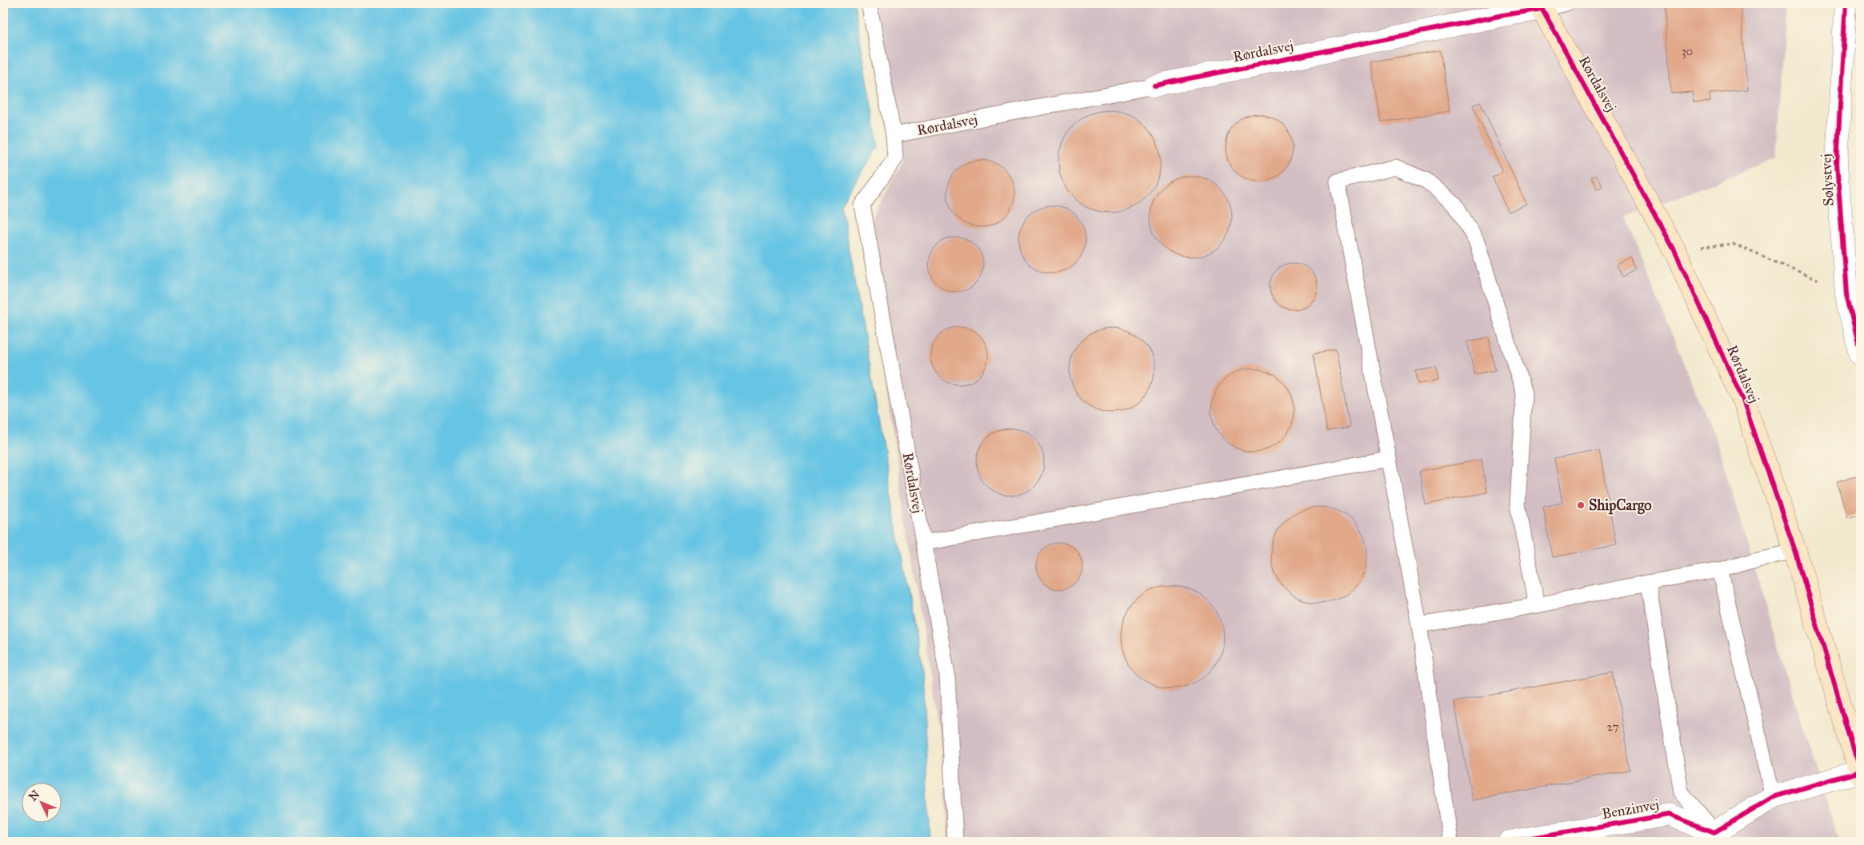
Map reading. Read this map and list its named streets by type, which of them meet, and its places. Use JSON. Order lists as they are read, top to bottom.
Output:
{
  "streets": {
    "street": ["Rørdalsvej", "Sølystvej", "Benzinvej"]
  },
  "places": ["ShipCargo"],
  "house_numbers": ["30", "27"],
  "north": "top left"
}
